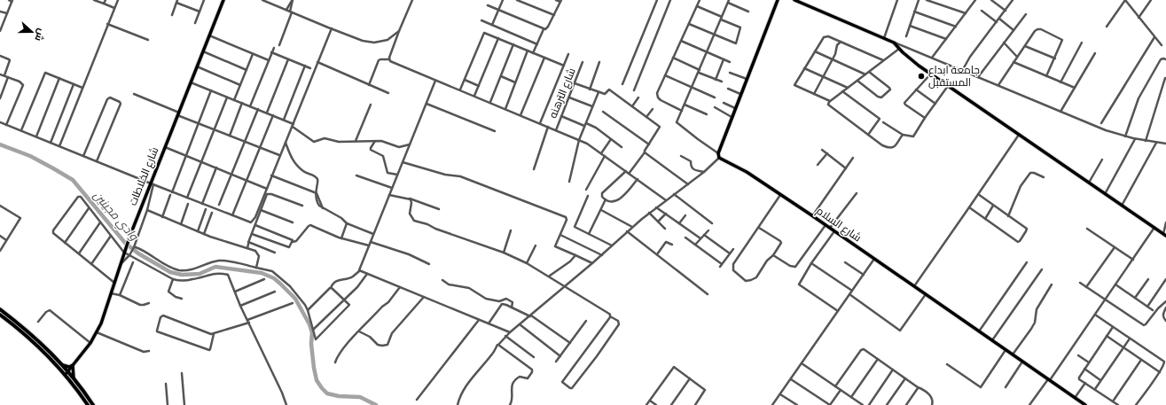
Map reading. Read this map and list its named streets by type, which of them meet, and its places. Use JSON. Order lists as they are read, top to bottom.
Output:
{
  "streets": {
    "main road": ["شارع الخلاطات", "شارع السلام"],
    "street": ["شارع الترهنه"]
  },
  "water": ["وادي مجينين"],
  "places": ["جامعة ابداع المستقبل"],
  "north": "right"
}
